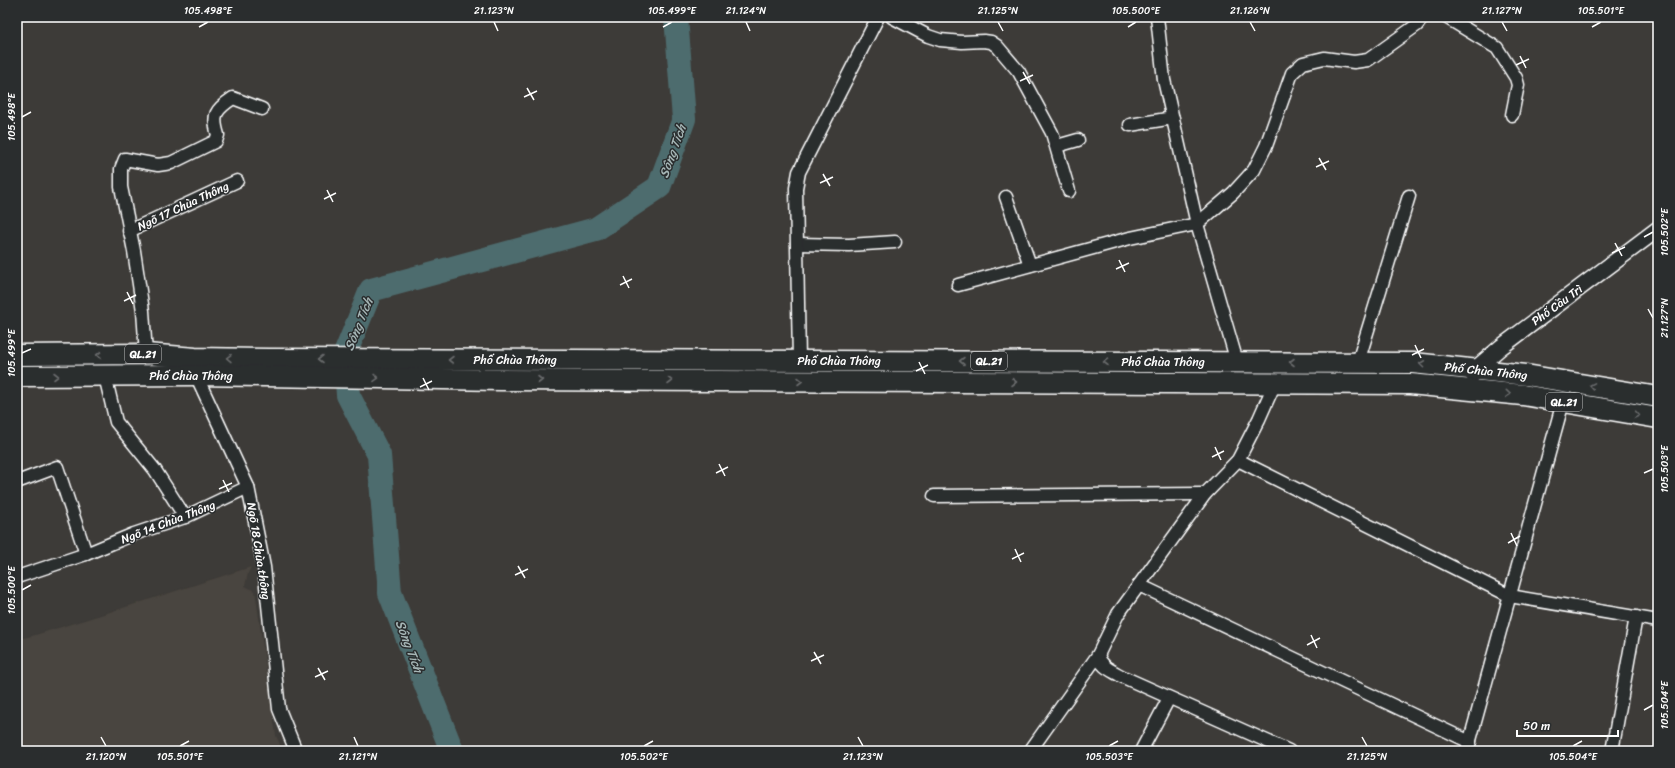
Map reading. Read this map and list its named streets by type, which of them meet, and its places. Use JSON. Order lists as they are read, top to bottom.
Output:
{
  "streets": {
    "highway": ["QL.21", "Phố Chùa Thông"],
    "street": [
      "Ngõ 17 Chùa Thông",
      "Phố Cầu Trì",
      "Ngõ 14 Chùa Thông",
      "Ngõ 18 Chùa thông"
    ]
  },
  "crossings": [
    ["Ngõ 17 Chùa Thông", "Phố Chùa Thông"],
    ["Phố Cầu Trì", "Phố Chùa Thông"],
    ["Phố Chùa Thông", "Ngõ 18 Chùa thông"],
    ["Ngõ 14 Chùa Thông", "Ngõ 18 Chùa thông"]
  ],
  "water": ["Sông Tích"],
  "scale_bar": "50 m",
  "coordinates": [
    "105.498°E",
    "21.123°N",
    "105.499°E",
    "21.124°N",
    "21.125°N",
    "105.500°E",
    "21.126°N",
    "21.127°N",
    "105.501°E",
    "105.502°E",
    "105.503°E",
    "105.504°E",
    "21.120°N",
    "21.121°N"
  ]
}
